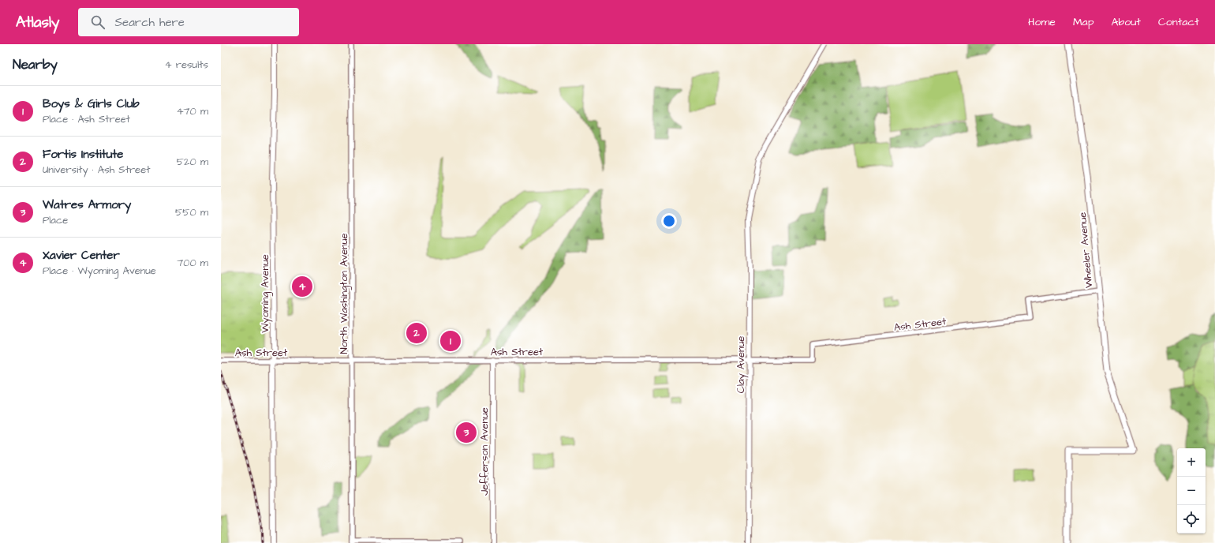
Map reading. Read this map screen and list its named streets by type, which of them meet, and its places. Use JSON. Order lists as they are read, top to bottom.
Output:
{
  "streets": {
    "main road": [
      "Wheeler Avenue",
      "Wyoming Avenue",
      "Clay Avenue",
      "Jefferson Avenue"
    ],
    "street": ["North Washington Avenue", "Ash Street"]
  },
  "crossings": [
    ["Wheeler Avenue", "Ash Street"],
    ["Wyoming Avenue", "Ash Street"],
    ["North Washington Avenue", "Ash Street"],
    ["Ash Street", "Clay Avenue"],
    ["Ash Street", "Jefferson Avenue"]
  ],
  "page": {
    "header": "Atlasly",
    "search": "Search here",
    "nav": [
      "Home",
      "Map",
      "About",
      "Contact"
    ],
    "heading": ["Nearby", "4 results"],
    "list": [
      {
        "mark": "1",
        "name": "Boys & Girls Club",
        "note": "Place · Ash Street",
        "value": "470 m"
      },
      {
        "mark": "2",
        "name": "Fortis Institute",
        "note": "University · Ash Street",
        "value": "520 m"
      },
      {
        "mark": "3",
        "name": "Watres Armory",
        "note": "Place",
        "value": "550 m"
      },
      {
        "mark": "4",
        "name": "Xavier Center",
        "note": "Place · Wyoming Avenue",
        "value": "700 m"
      }
    ],
    "pins": [
      "4",
      "2",
      "1",
      "3"
    ],
    "map_buttons": ["+", "−"]
  }
}
